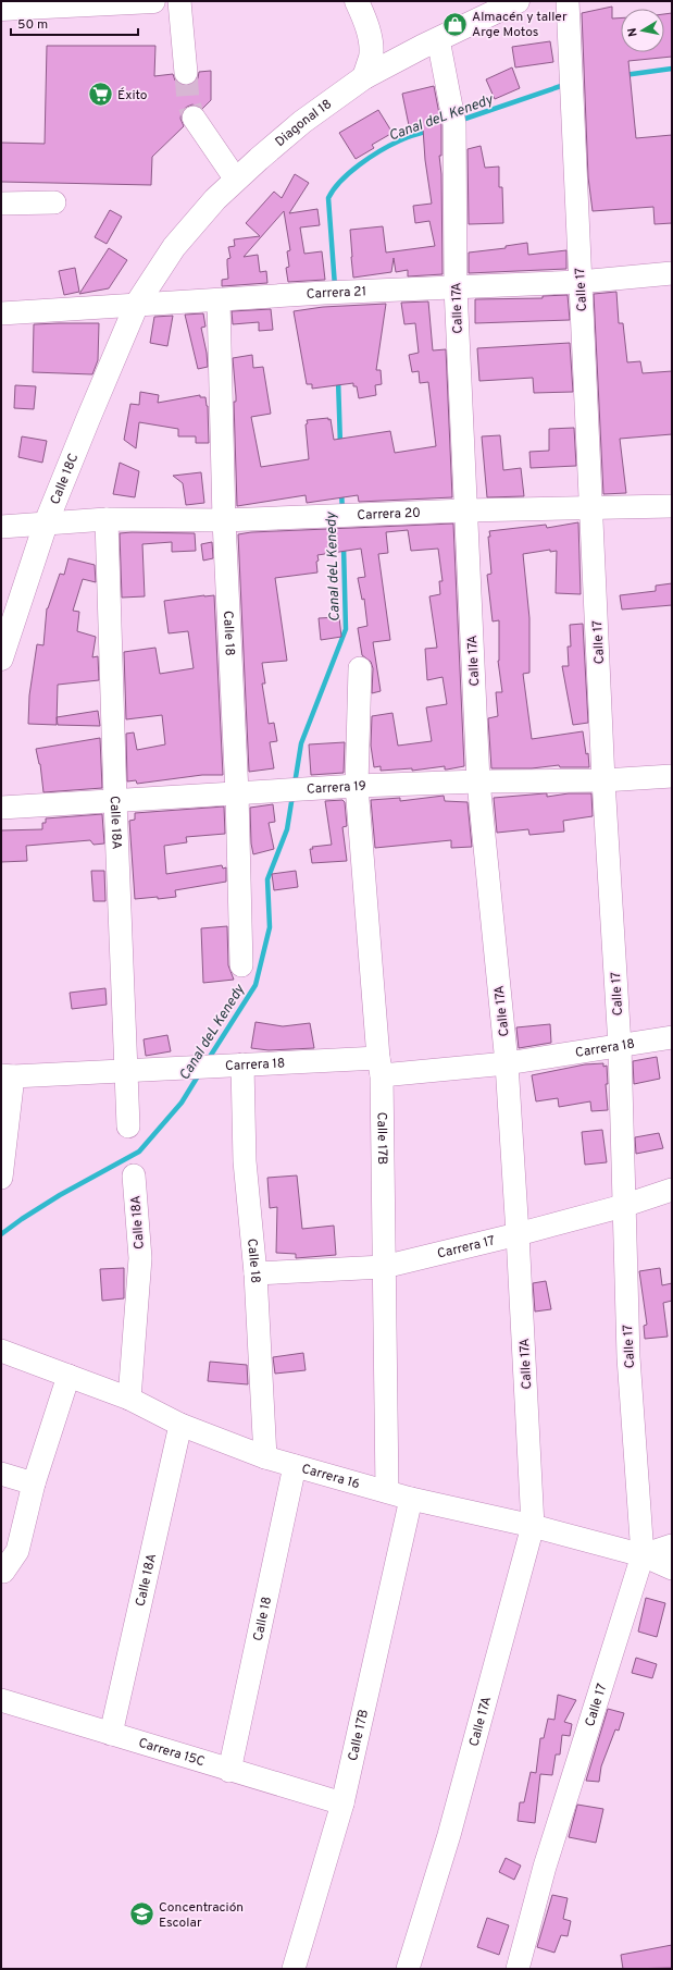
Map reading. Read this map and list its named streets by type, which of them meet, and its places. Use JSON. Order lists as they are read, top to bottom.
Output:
{
  "streets": {
    "main road": ["Diagonal 18", "Calle 18C"],
    "street": [
      "Calle 17",
      "Carrera 21",
      "Calle 17A",
      "Carrera 20",
      "Calle 18",
      "Carrera 19",
      "Calle 18A",
      "Carrera 18",
      "Calle 17B",
      "Carrera 17",
      "Carrera 16",
      "Carrera 15C"
    ]
  },
  "crossings": [
    ["Diagonal 18", "Carrera 21"],
    ["Diagonal 18", "Calle 17A"],
    ["Diagonal 18", "Calle 18C"],
    ["Calle 17", "Carrera 21"],
    ["Calle 17", "Carrera 20"],
    ["Calle 17", "Carrera 19"],
    ["Calle 17", "Carrera 18"],
    ["Calle 17", "Carrera 17"],
    ["Calle 17", "Carrera 16"],
    ["Carrera 21", "Calle 17A"],
    ["Carrera 21", "Calle 18C"],
    ["Carrera 21", "Calle 18"],
    ["Calle 17A", "Carrera 20"],
    ["Calle 17A", "Carrera 19"],
    ["Calle 17A", "Carrera 18"],
    ["Calle 17A", "Carrera 17"],
    ["Calle 17A", "Carrera 16"],
    ["Calle 18C", "Carrera 20"],
    ["Carrera 20", "Calle 18"],
    ["Carrera 20", "Calle 18A"],
    ["Calle 18", "Carrera 19"],
    ["Calle 18", "Carrera 18"],
    ["Calle 18", "Carrera 17"],
    ["Calle 18", "Carrera 16"],
    ["Calle 18", "Carrera 15C"],
    ["Carrera 19", "Calle 18A"],
    ["Carrera 19", "Calle 17B"],
    ["Calle 18A", "Carrera 18"],
    ["Calle 18A", "Carrera 16"],
    ["Calle 18A", "Carrera 15C"],
    ["Carrera 18", "Calle 17B"],
    ["Calle 17B", "Carrera 17"],
    ["Calle 17B", "Carrera 16"],
    ["Calle 17B", "Carrera 15C"]
  ],
  "water": ["Canal deL Kenedy"],
  "places": {
    "shop": ["Almacén y taller Arge Motos"],
    "supermarket": ["Éxito"],
    "school or university": ["Concentración Escolar"]
  },
  "scale_bar": "50 m",
  "north": "left"
}
